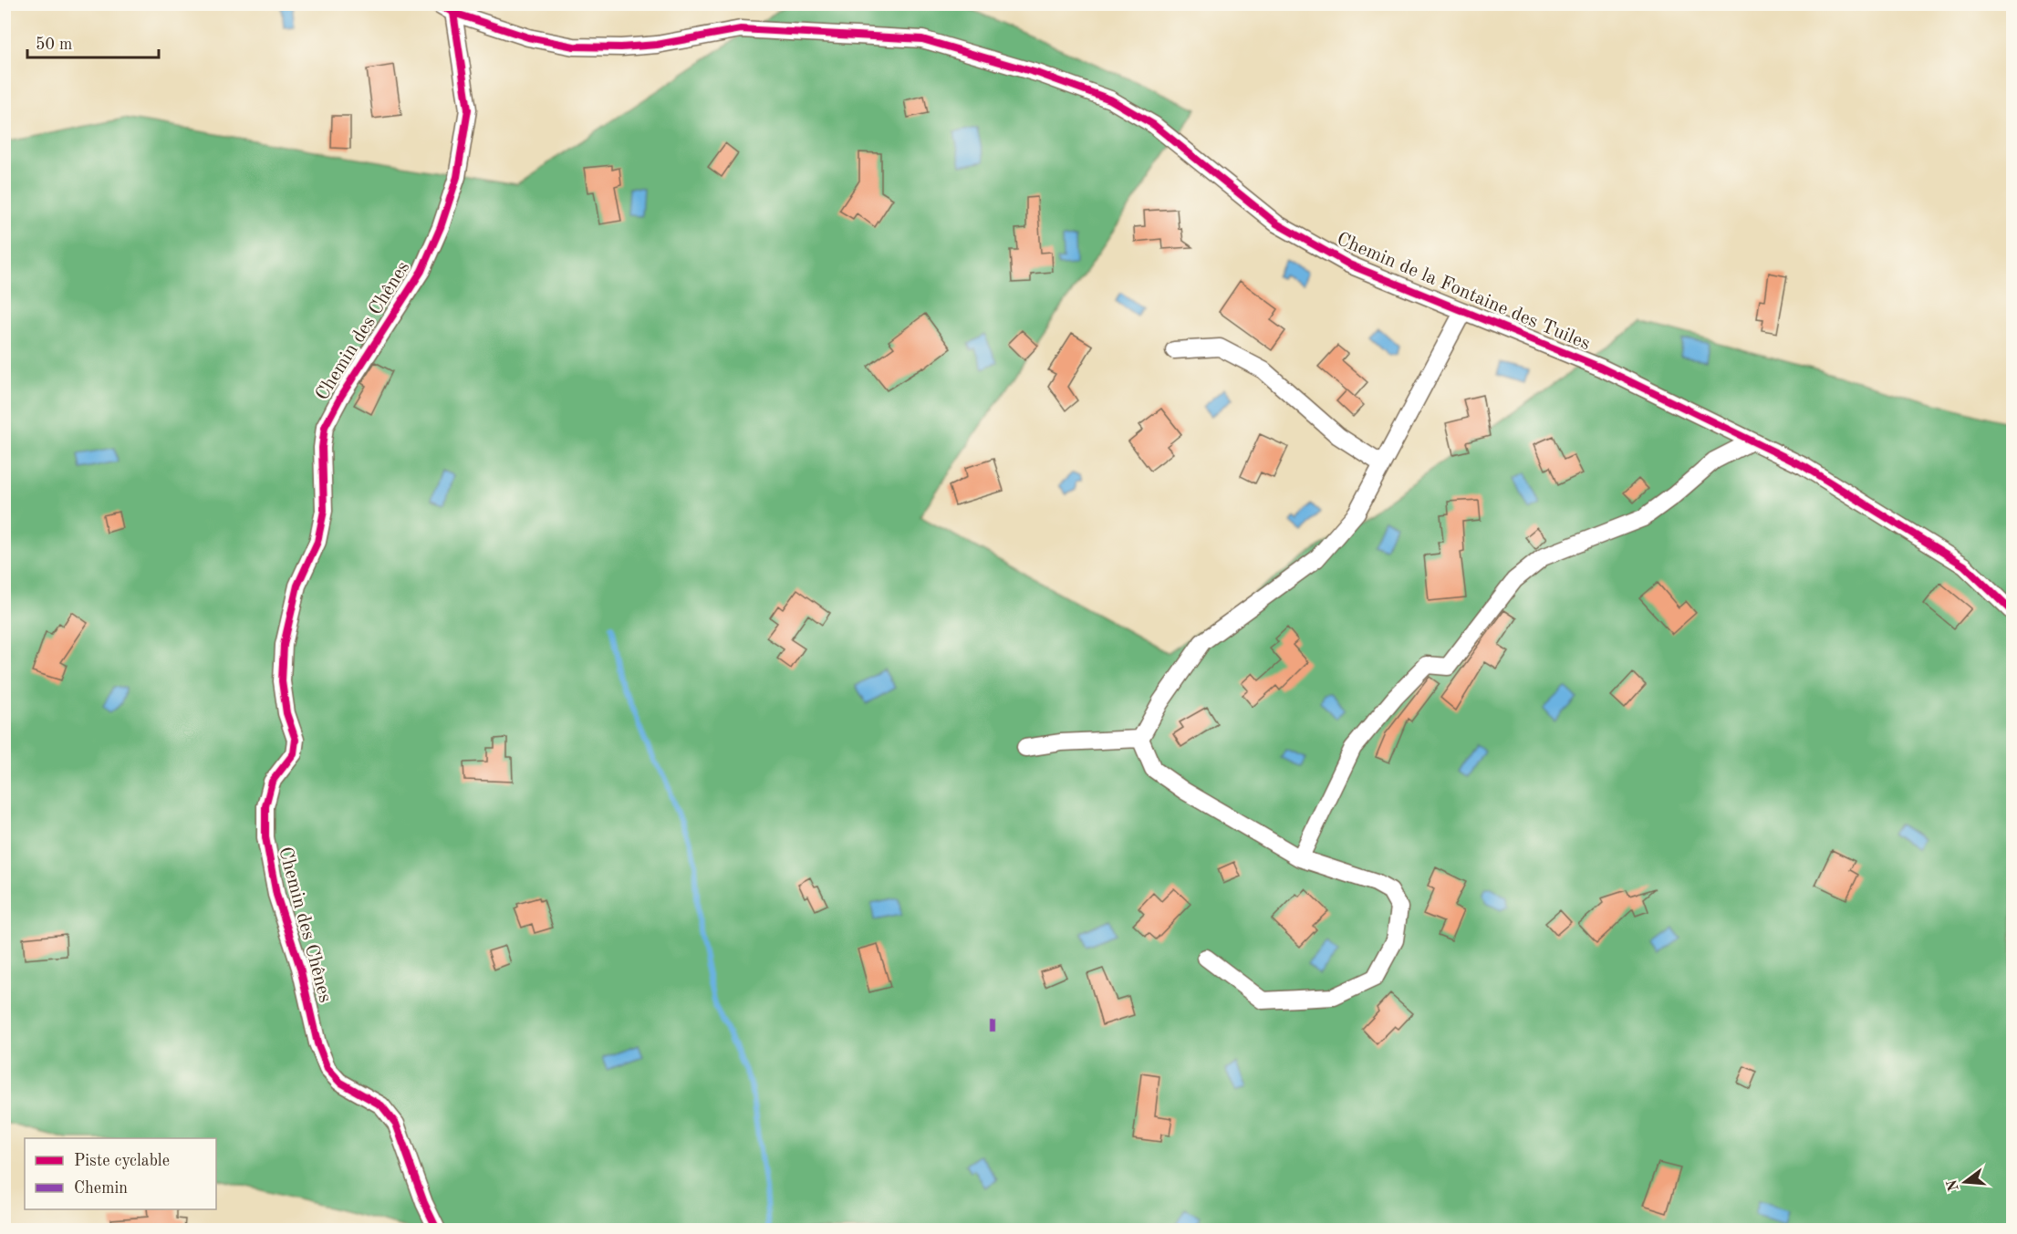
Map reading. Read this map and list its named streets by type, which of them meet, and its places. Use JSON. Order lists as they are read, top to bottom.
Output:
{
  "streets": {
    "street": ["Chemin de la Fontaine des Tuiles", "Chemin des Chênes"]
  },
  "crossings": [
    ["Chemin de la Fontaine des Tuiles", "Chemin des Chênes"]
  ],
  "legend": ["Piste cyclable", "Chemin"],
  "scale_bar": "50 m",
  "north": "left"
}
